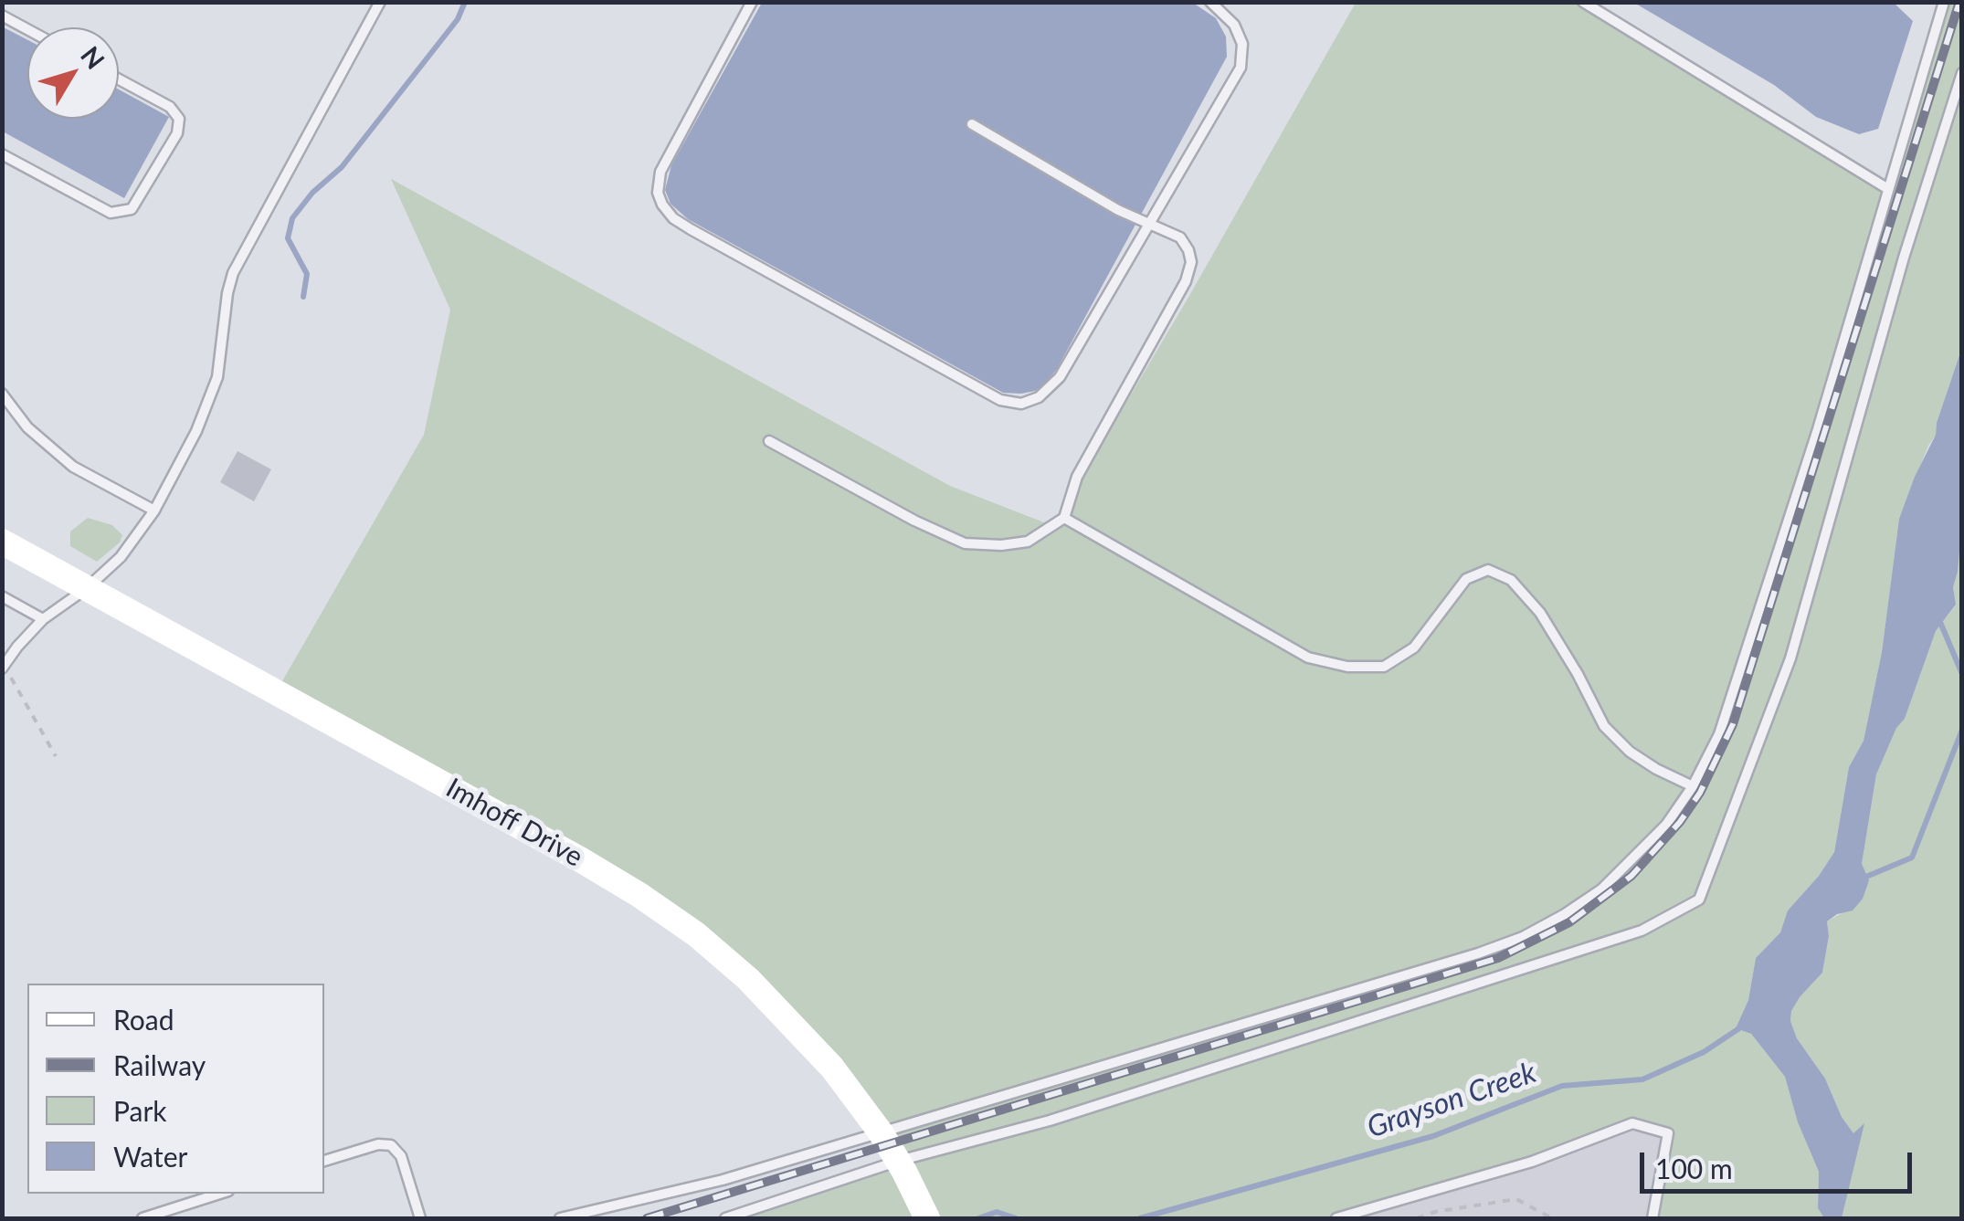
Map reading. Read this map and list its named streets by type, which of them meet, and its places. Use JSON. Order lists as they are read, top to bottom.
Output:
{
  "streets": {
    "street": ["Imhoff Drive"]
  },
  "water": ["Grayson Creek"],
  "legend": [
    "Road",
    "Railway",
    "Park",
    "Water"
  ],
  "scale_bar": "100 m",
  "north": "top right"
}
